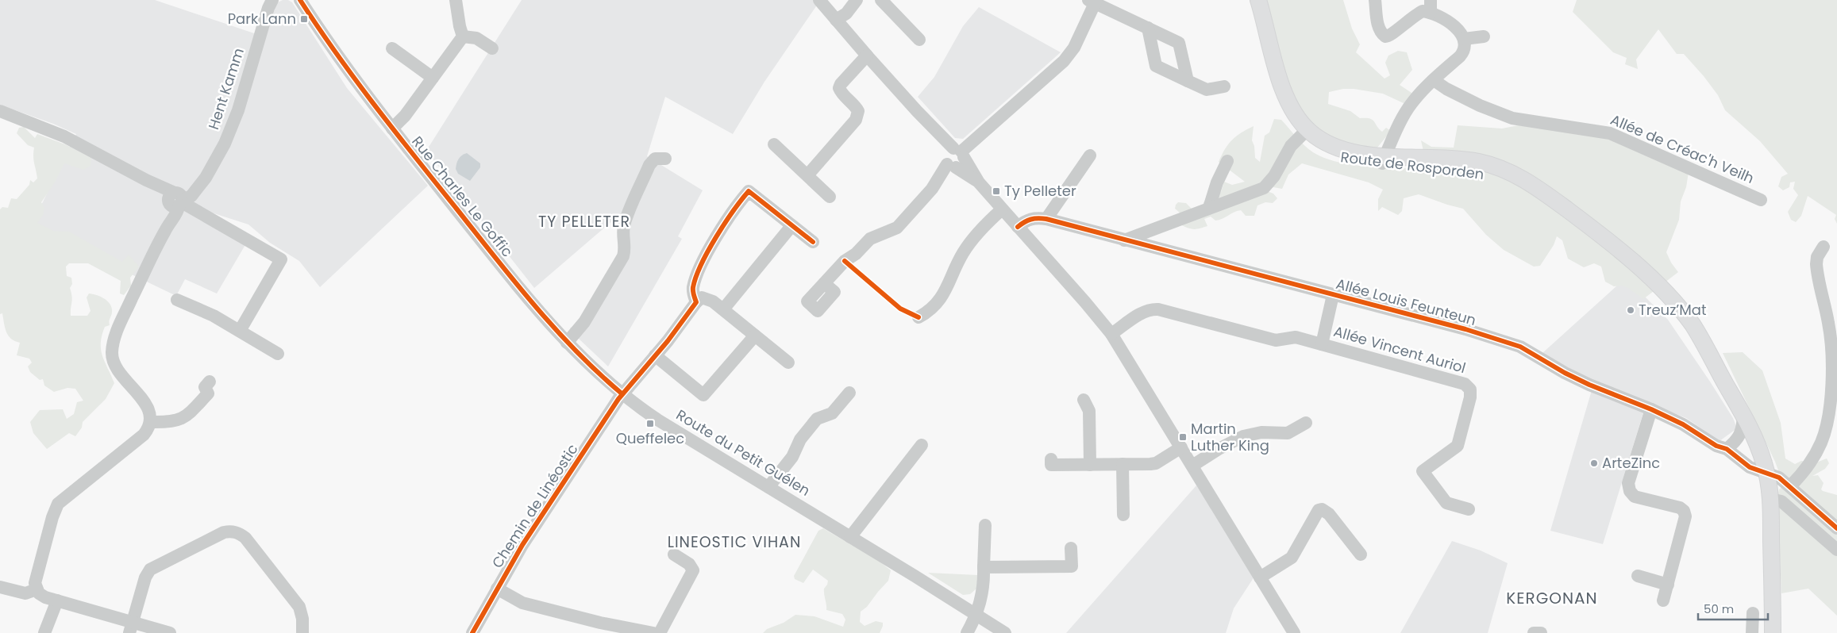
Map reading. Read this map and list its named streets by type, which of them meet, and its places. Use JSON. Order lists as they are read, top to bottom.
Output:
{
  "streets": {
    "main road": ["Route de Rosporden"],
    "street": [
      "Hent Kamm",
      "Allée de Créac'h Veilh",
      "Rue Charles Le Goffic",
      "Allée Louis Feunteun",
      "Allée Vincent Auriol",
      "Route du Petit Guélen",
      "Chemin de Linéostic"
    ]
  },
  "crossings": [
    ["Route de Rosporden", "Allée Louis Feunteun"],
    ["Rue Charles Le Goffic", "Route du Petit Guélen"],
    ["Rue Charles Le Goffic", "Chemin de Linéostic"],
    ["Allée Louis Feunteun", "Allée Vincent Auriol"],
    ["Route du Petit Guélen", "Chemin de Linéostic"]
  ],
  "districts": ["TY PELLETER", "LINEOSTIC VIHAN", "KERGONAN"],
  "places": {
    "transit": [
      "Park Lann",
      "Ty Pelleter",
      "Queffelec",
      "Martin Luther King"
    ],
    "other": ["Treuz’Mat", "ArteZinc"]
  },
  "scale_bar": "50 m"
}
